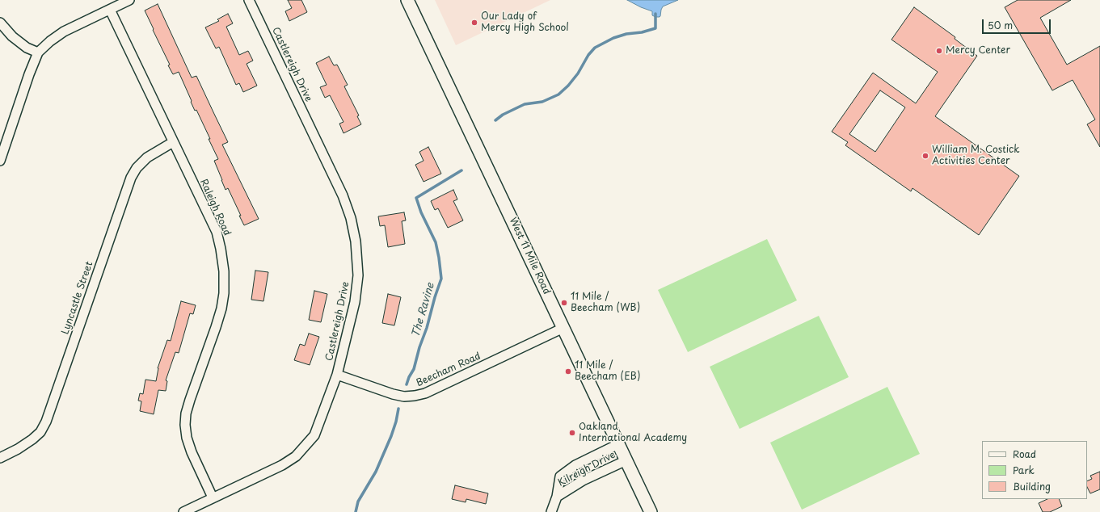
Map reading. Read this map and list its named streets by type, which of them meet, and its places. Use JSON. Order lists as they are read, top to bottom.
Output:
{
  "streets": {
    "street": [
      "Castlereigh Drive",
      "Raleigh Road",
      "West 11 Mile Road",
      "Lyncastle Street",
      "Beecham Road",
      "Kilreigh Drive"
    ]
  },
  "crossings": [
    ["Castlereigh Drive", "Raleigh Road"],
    ["Castlereigh Drive", "Beecham Road"],
    ["Raleigh Road", "Lyncastle Street"],
    ["West 11 Mile Road", "Beecham Road"],
    ["West 11 Mile Road", "Kilreigh Drive"]
  ],
  "water": ["The Ravine"],
  "places": [
    "Our Lady of Mercy High School",
    "Mercy Center",
    "William M. Costick Activities Center",
    "11 Mile / Beecham (WB)",
    "11 Mile / Beecham (EB)",
    "Oakland International Academy"
  ],
  "legend": ["Road", "Park", "Building"],
  "scale_bar": "50 m"
}
